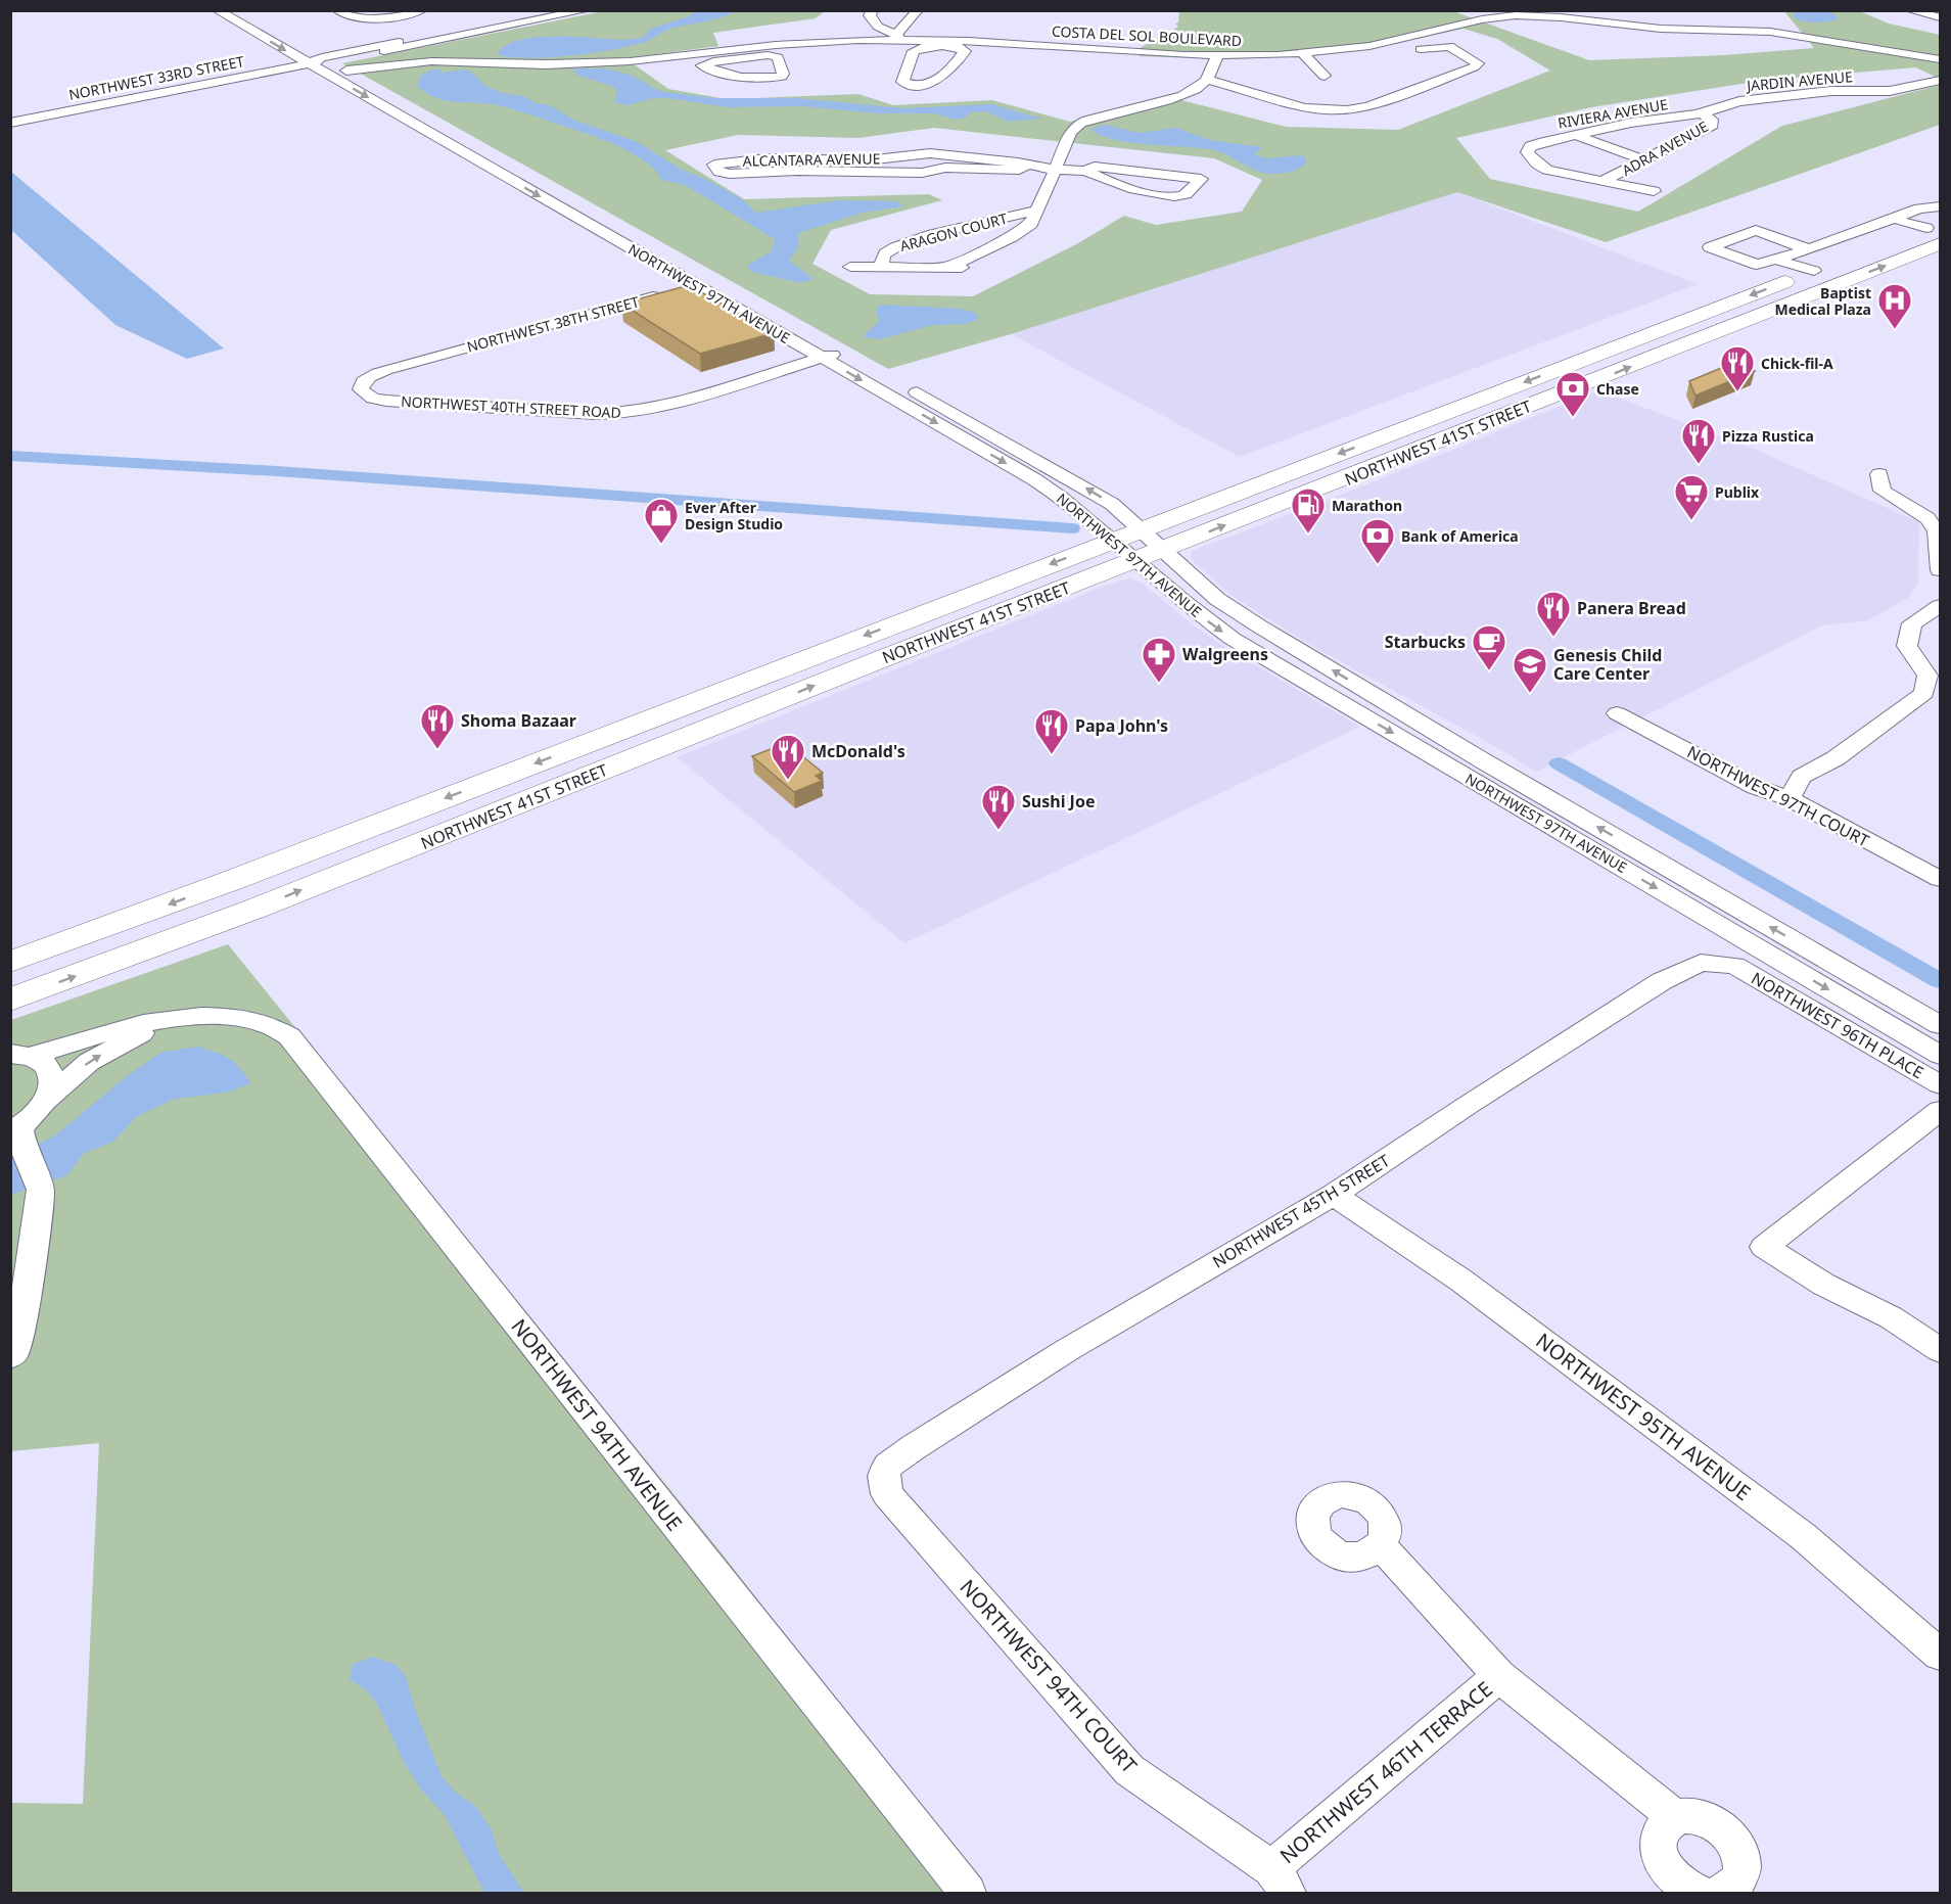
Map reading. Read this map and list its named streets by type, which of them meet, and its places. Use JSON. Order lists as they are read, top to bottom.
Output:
{
  "streets": {
    "main road": ["NORTHWEST 41ST STREET"],
    "street": [
      "COSTA DEL SOL BOULEVARD",
      "NORTHWEST 33RD STREET",
      "JARDIN AVENUE",
      "RIVIERA AVENUE",
      "ADRA AVENUE",
      "ALCANTARA AVENUE",
      "ARAGON COURT",
      "NORTHWEST 97TH AVENUE",
      "NORTHWEST 38TH STREET",
      "NORTHWEST 40TH STREET ROAD",
      "NORTHWEST 97TH COURT",
      "NORTHWEST 96TH PLACE",
      "NORTHWEST 45TH STREET",
      "NORTHWEST 95TH AVENUE",
      "NORTHWEST 94TH AVENUE",
      "NORTHWEST 94TH COURT",
      "NORTHWEST 46TH TERRACE"
    ]
  },
  "crossings": [
    ["COSTA DEL SOL BOULEVARD", "NORTHWEST 97TH AVENUE"],
    ["NORTHWEST 33RD STREET", "NORTHWEST 97TH AVENUE"],
    ["JARDIN AVENUE", "RIVIERA AVENUE"],
    ["JARDIN AVENUE", "ADRA AVENUE"],
    ["RIVIERA AVENUE", "ADRA AVENUE"],
    ["NORTHWEST 97TH AVENUE", "NORTHWEST 38TH STREET"],
    ["NORTHWEST 97TH AVENUE", "NORTHWEST 40TH STREET ROAD"],
    ["NORTHWEST 97TH AVENUE", "NORTHWEST 41ST STREET"],
    ["NORTHWEST 38TH STREET", "NORTHWEST 40TH STREET ROAD"],
    ["NORTHWEST 96TH PLACE", "NORTHWEST 45TH STREET"],
    ["NORTHWEST 45TH STREET", "NORTHWEST 95TH AVENUE"],
    ["NORTHWEST 45TH STREET", "NORTHWEST 94TH COURT"],
    ["NORTHWEST 94TH COURT", "NORTHWEST 46TH TERRACE"]
  ],
  "places": {
    "hospital": ["Baptist Medical Plaza"],
    "restaurant": [
      "Chick-fil-A",
      "Pizza Rustica",
      "Panera Bread",
      "Shoma Bazaar",
      "Papa John's",
      "McDonald's",
      "Sushi Joe"
    ],
    "bank": ["Chase", "Bank of America"],
    "supermarket": ["Publix"],
    "fuel station": ["Marathon"],
    "shop": ["Ever After Design Studio"],
    "cafe": ["Starbucks"],
    "pharmacy": ["Walgreens"],
    "school or university": ["Genesis Child Care Center"]
  }
}
